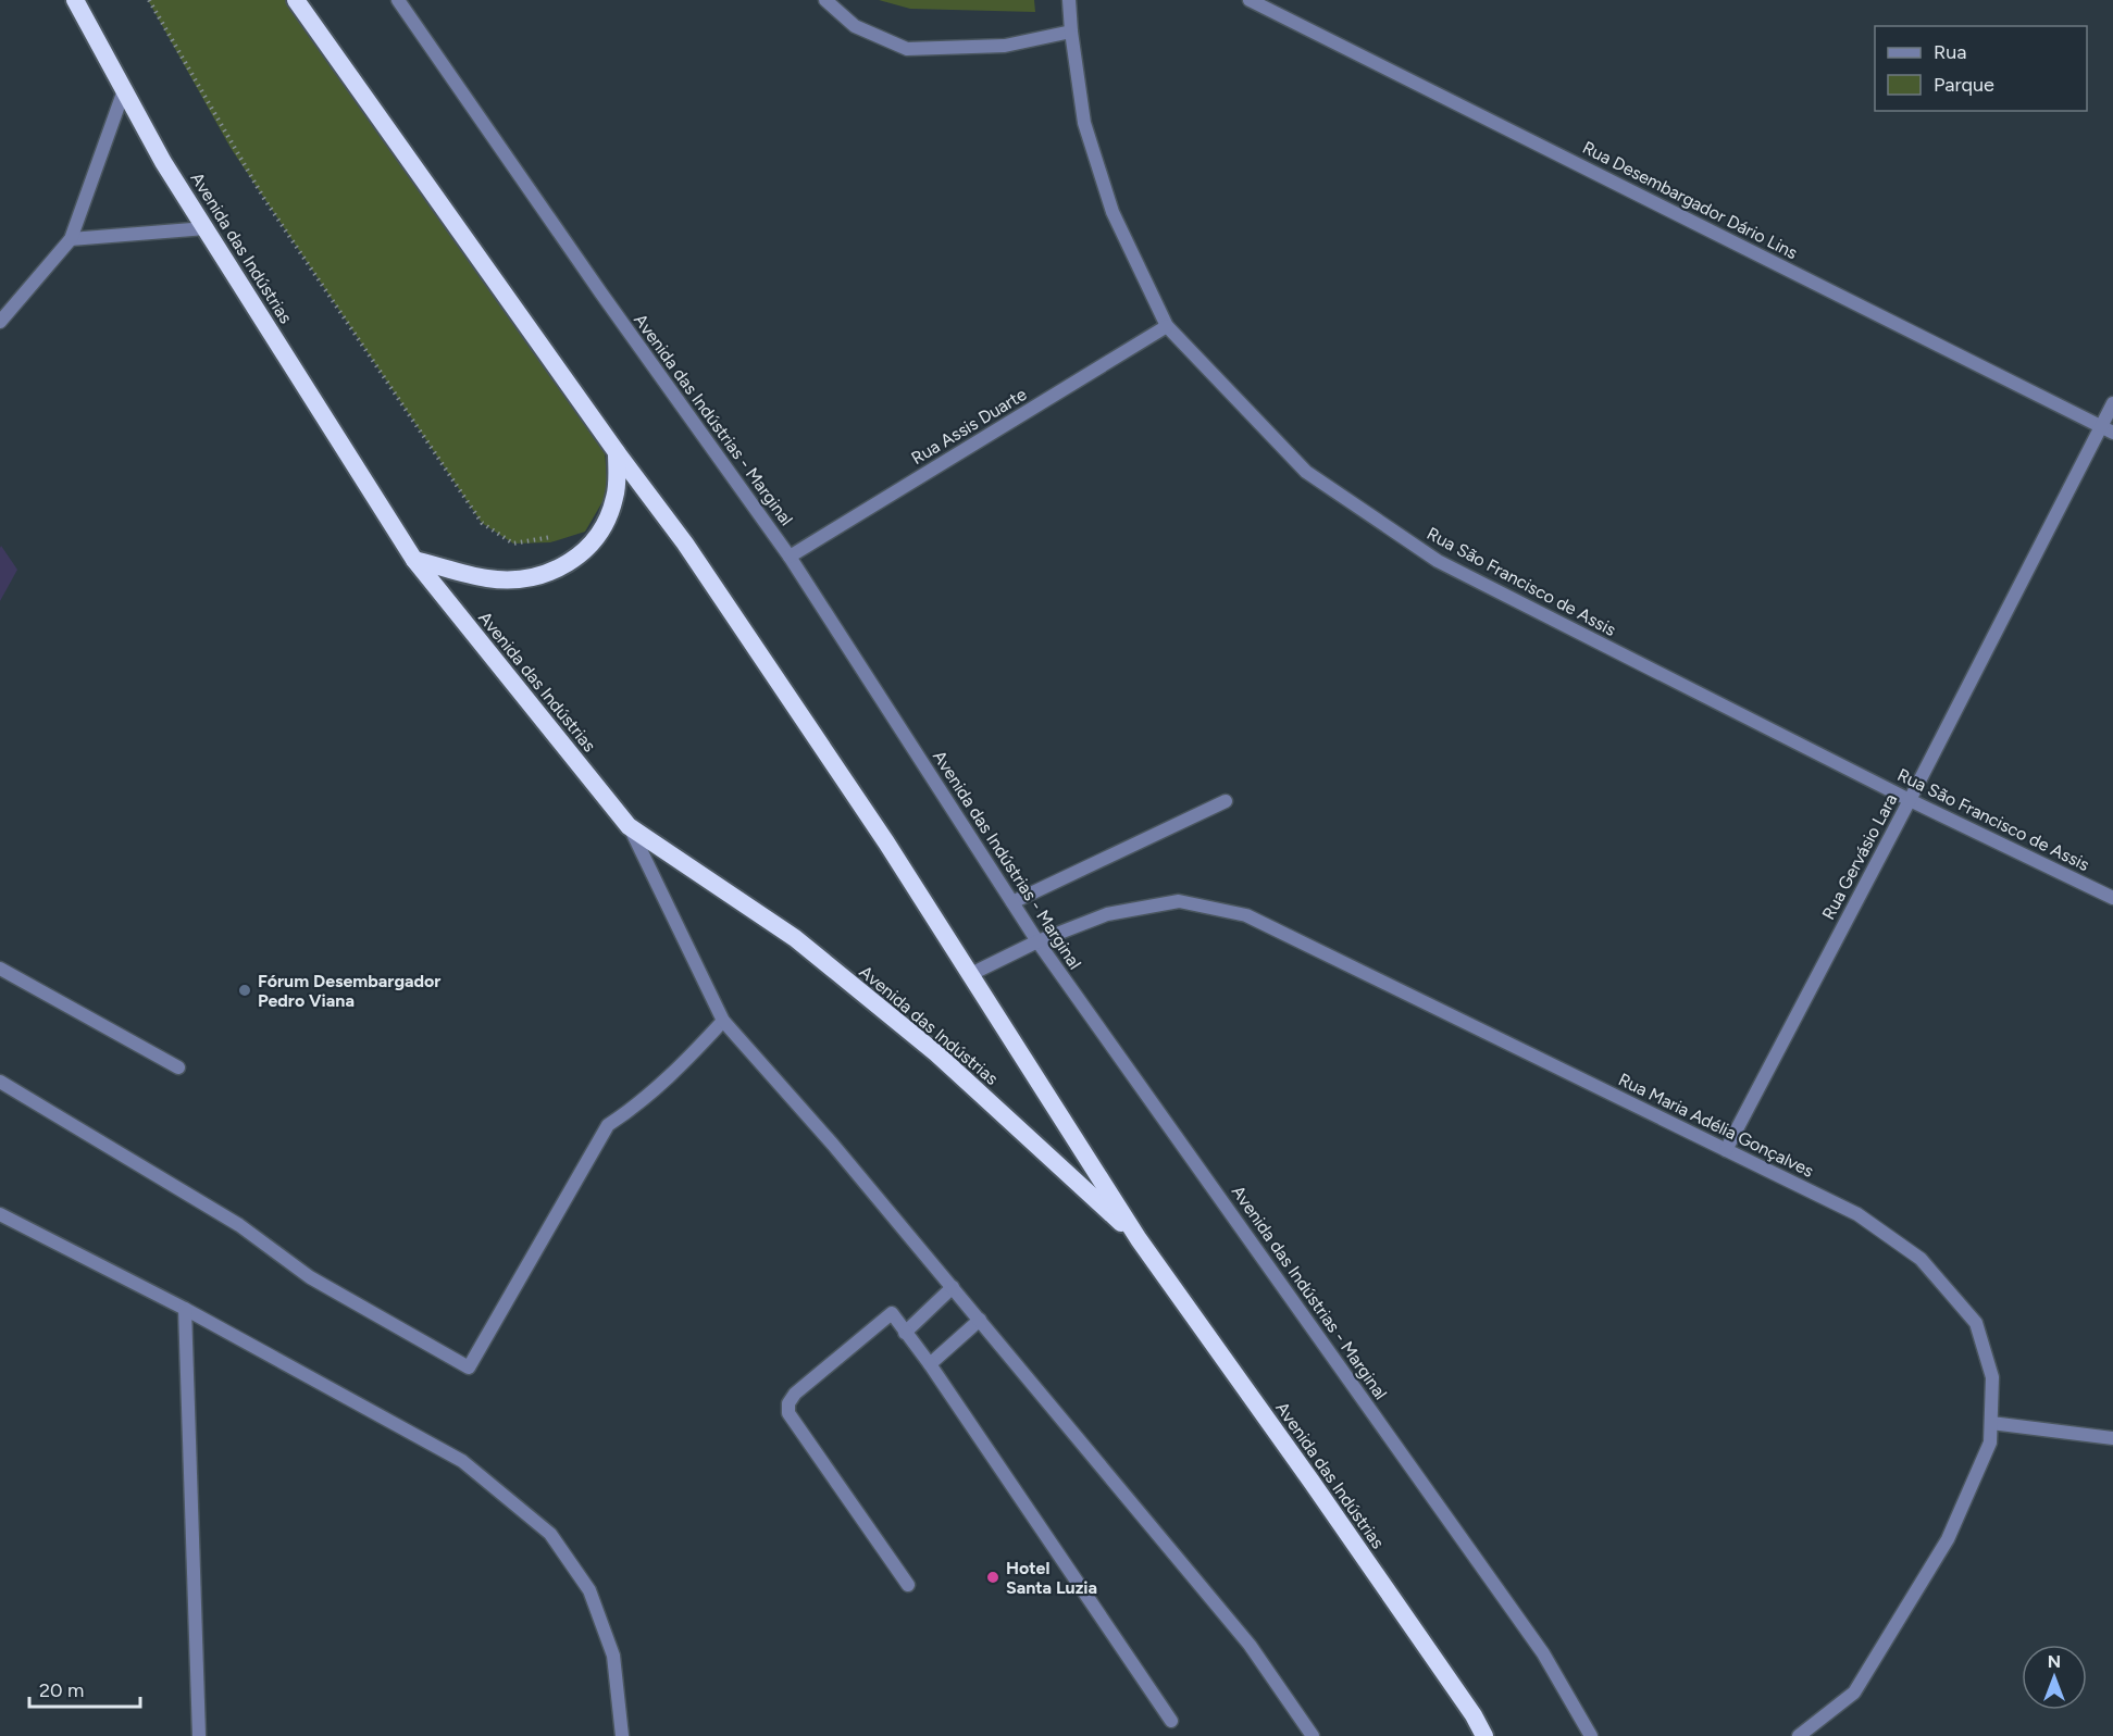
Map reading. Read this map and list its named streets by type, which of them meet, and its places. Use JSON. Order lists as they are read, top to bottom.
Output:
{
  "streets": {
    "highway": ["Avenida das Indústrias"],
    "street": [
      "Rua Desembargador Dário Lins",
      "Avenida das Indústrias - Marginal",
      "Rua Assis Duarte",
      "Rua São Francisco de Assis",
      "Rua Gervásio Lara",
      "Rua Maria Adélia Gonçalves"
    ]
  },
  "crossings": [
    ["Rua Desembargador Dário Lins", "Rua Gervásio Lara"],
    ["Avenida das Indústrias", "Rua Maria Adélia Gonçalves"],
    ["Avenida das Indústrias - Marginal", "Rua Assis Duarte"],
    ["Avenida das Indústrias - Marginal", "Rua Maria Adélia Gonçalves"],
    ["Rua Assis Duarte", "Rua São Francisco de Assis"],
    ["Rua São Francisco de Assis", "Rua Gervásio Lara"],
    ["Rua Gervásio Lara", "Rua Maria Adélia Gonçalves"]
  ],
  "places": ["Fórum Desembargador Pedro Viana", "Hotel Santa Luzia"],
  "legend": ["Rua", "Parque"],
  "scale_bar": "20 m",
  "north": "top"
}
